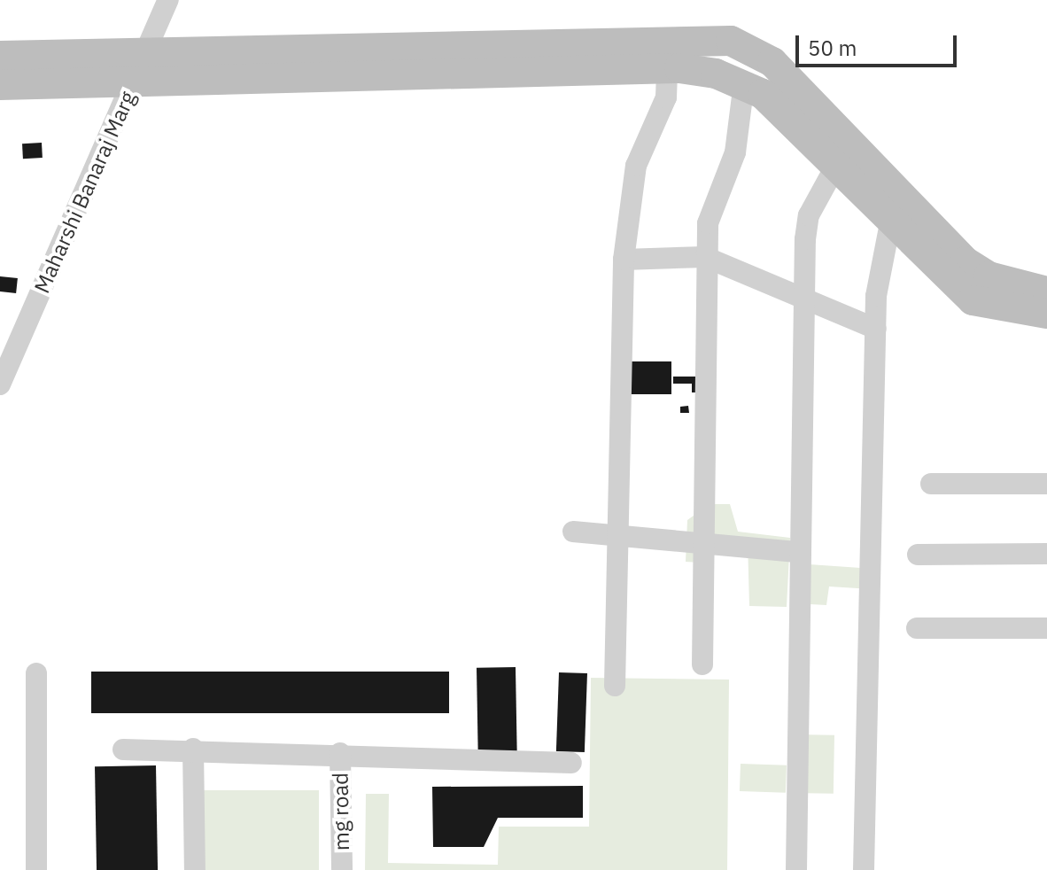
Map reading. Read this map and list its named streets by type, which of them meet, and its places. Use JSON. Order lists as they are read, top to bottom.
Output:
{
  "streets": {
    "street": ["Maharshi Banaraj Marg", "mg road"]
  },
  "scale_bar": "50 m"
}
